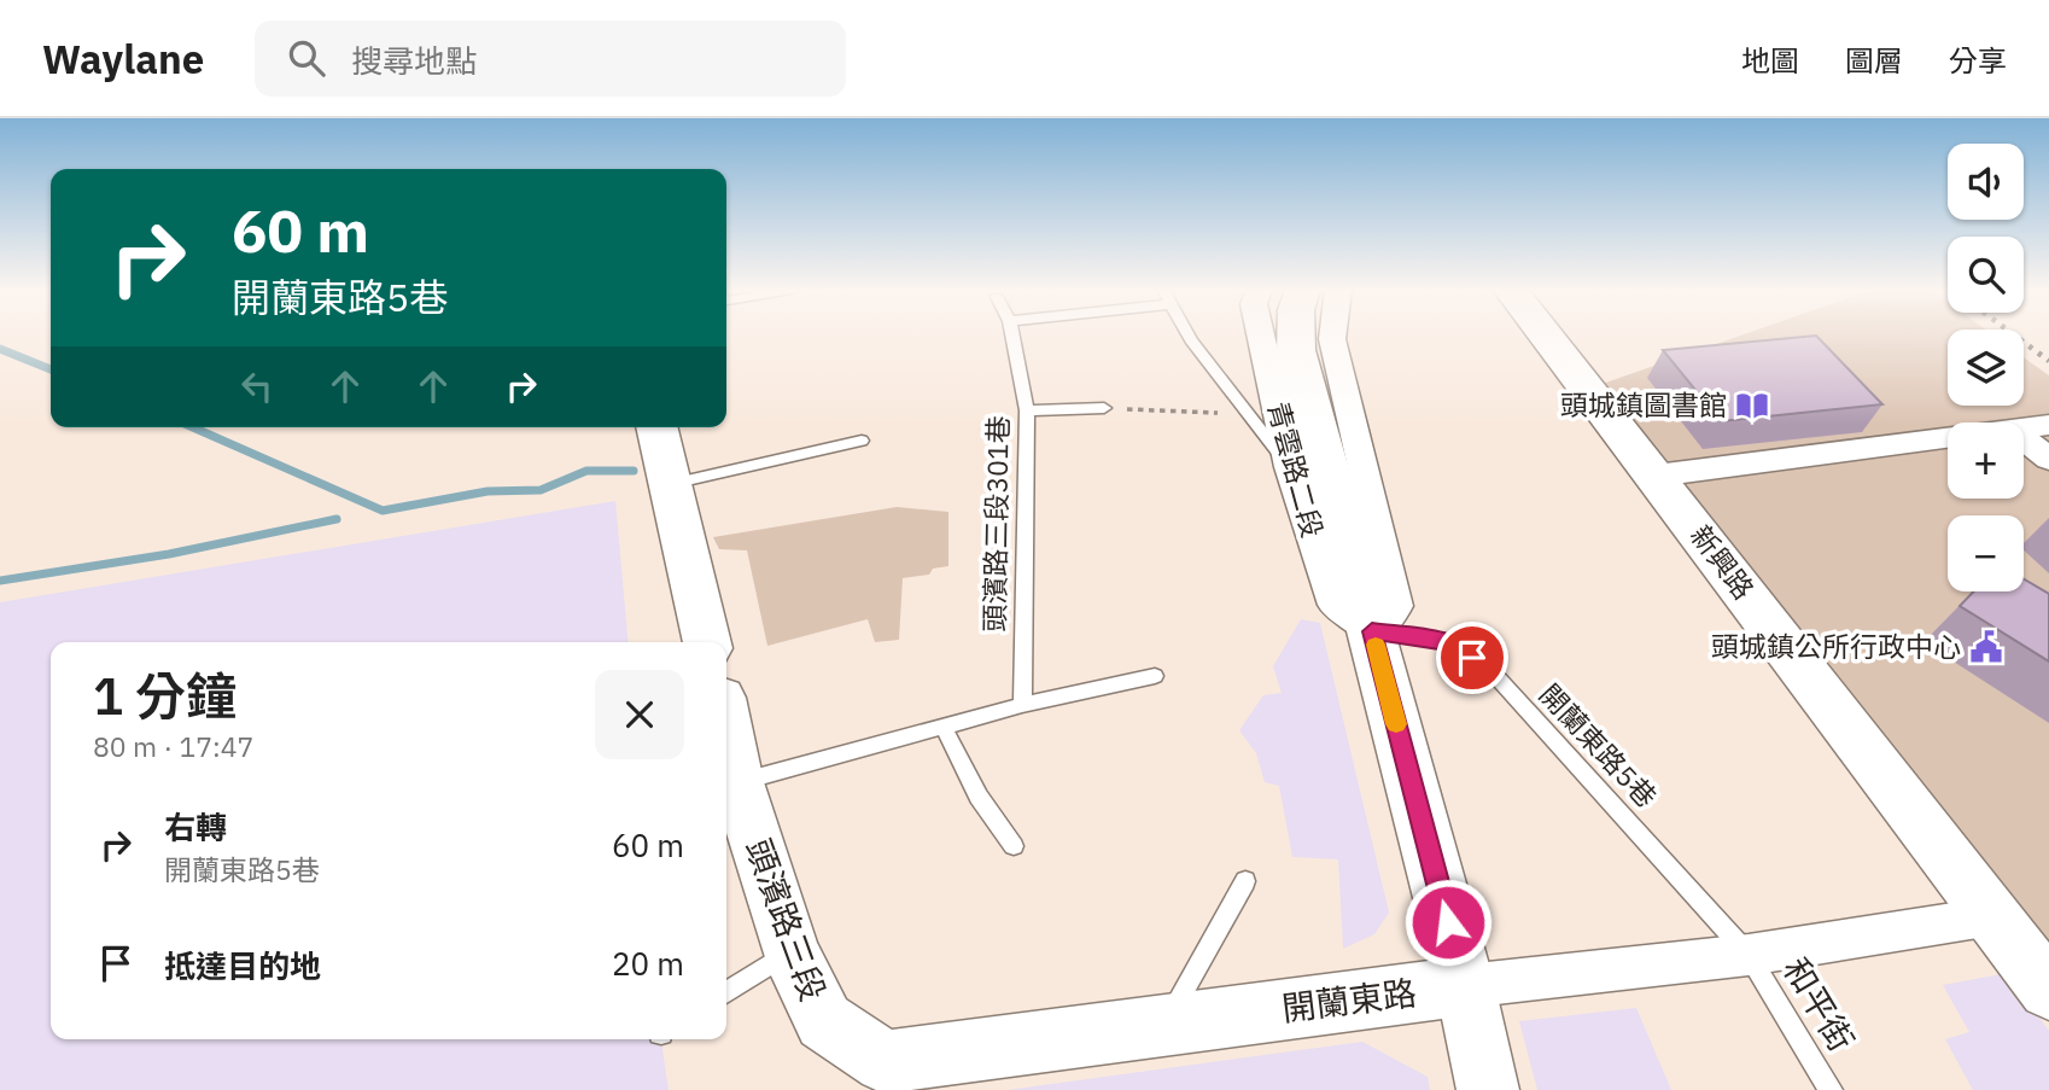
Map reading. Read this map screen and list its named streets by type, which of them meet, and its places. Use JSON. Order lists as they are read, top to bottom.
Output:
{
  "streets": {
    "main road": ["新興路", "頭濱路三段", "開蘭東路"],
    "street": ["青雲路二段"],
    "lane": ["頭濱路三段301巷", "開蘭東路5巷", "和平街"]
  },
  "crossings": [
    ["青雲路二段", "開蘭東路5巷"],
    ["新興路", "開蘭東路"],
    ["開蘭東路5巷", "開蘭東路"],
    ["開蘭東路5巷", "和平街"],
    ["頭濱路三段", "開蘭東路"],
    ["開蘭東路", "和平街"]
  ],
  "places": {
    "library": ["頭城鎮圖書館"],
    "public building": ["頭城鎮公所行政中心"]
  },
  "page": {
    "header": "Waylane",
    "search": "搜尋地點",
    "nav": ["地圖", "圖層", "分享"],
    "map_buttons": ["+", "−"],
    "turn": ["60 m", "開蘭東路5巷"],
    "heading": ["1 分鐘", "80 m · 17:47"],
    "list": [
      {
        "name": "右轉",
        "note": "開蘭東路5巷",
        "value": "60 m"
      },
      {
        "name": "抵達目的地",
        "value": "20 m"
      }
    ]
  }
}
